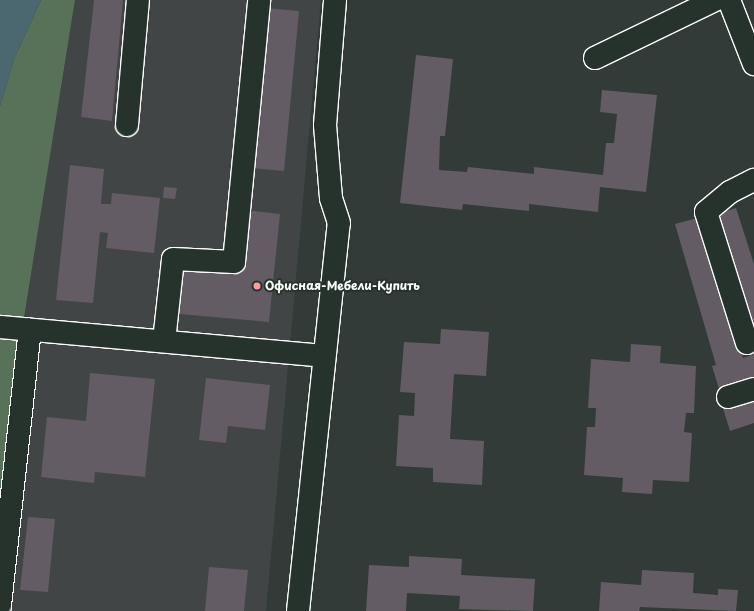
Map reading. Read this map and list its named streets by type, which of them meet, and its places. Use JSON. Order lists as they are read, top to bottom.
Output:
{
  "places": ["Офисная-Мебели-Купить"]
}
